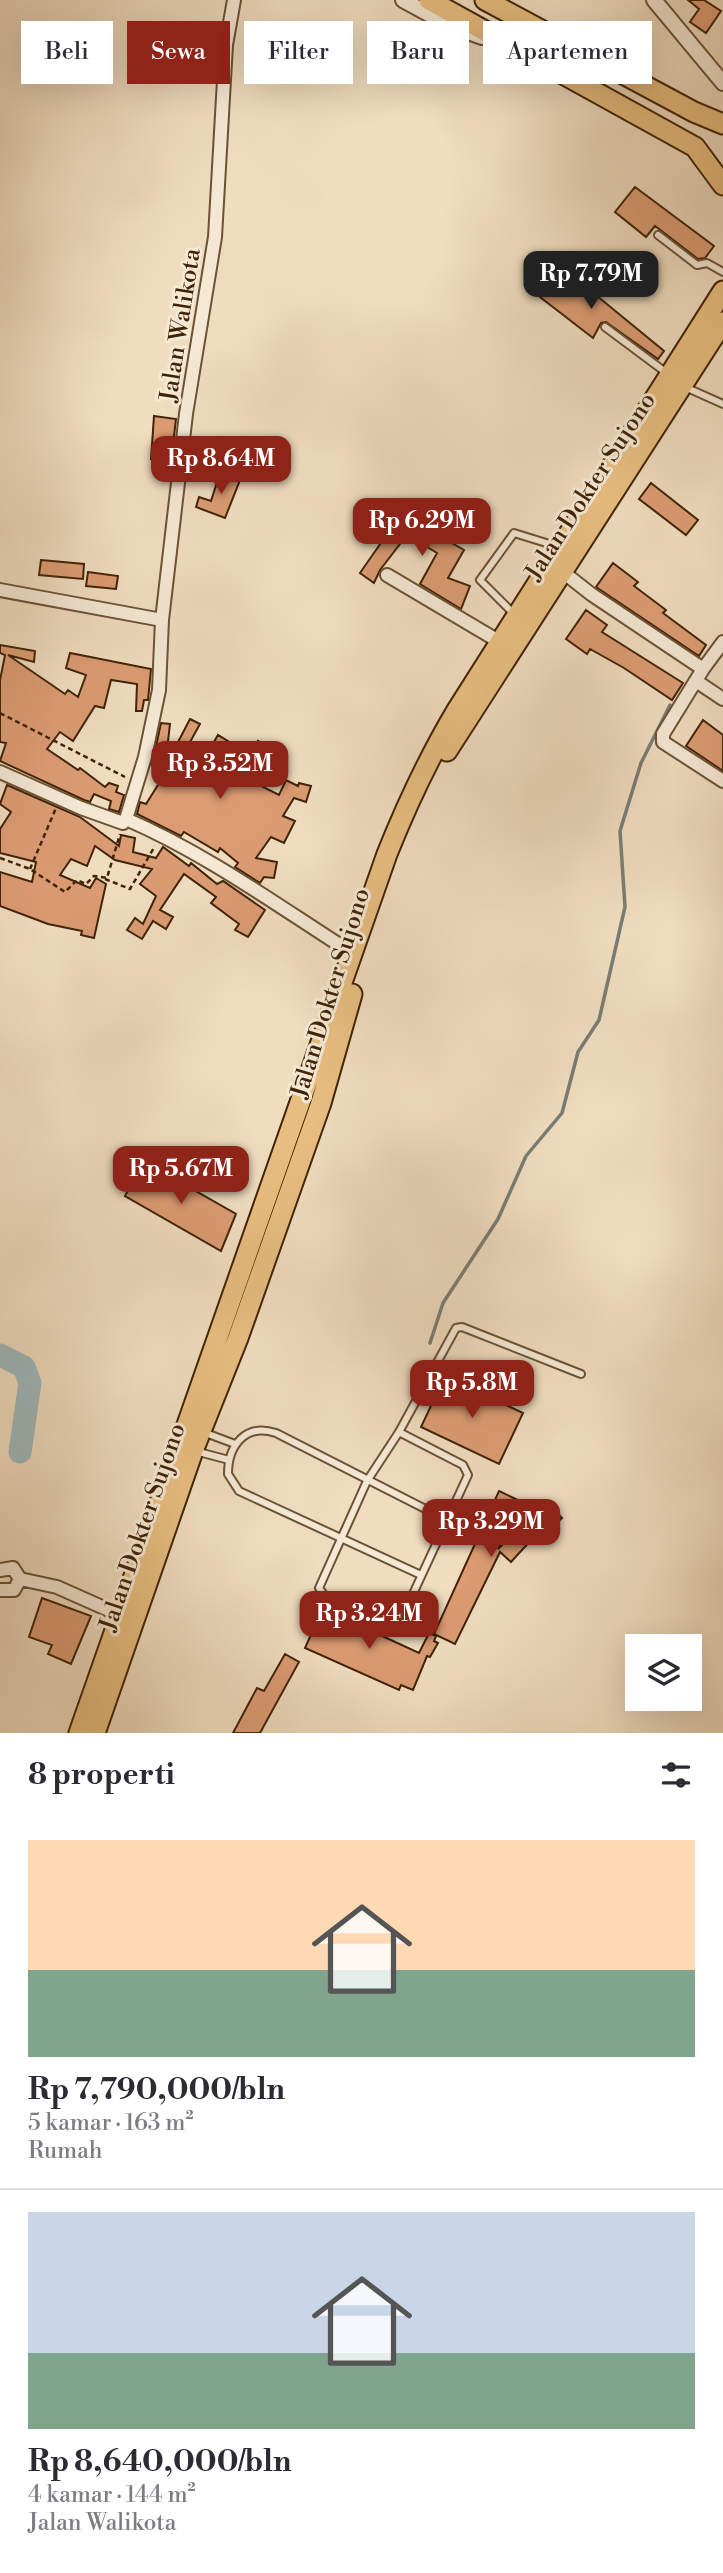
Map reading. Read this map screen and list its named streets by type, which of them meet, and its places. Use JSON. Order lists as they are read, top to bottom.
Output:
{
  "streets": {
    "highway": ["Jalan Dokter Sujono"],
    "street": ["Jalan Walikota"]
  },
  "page": {
    "chip": [
      "Beli",
      "Sewa",
      "Filter",
      "Baru",
      "Apartemen"
    ],
    "price": [
      "Rp 7.79M",
      "Rp 8.64M",
      "Rp 6.29M",
      "Rp 3.52M",
      "Rp 5.67M",
      "Rp 5.8M",
      "Rp 3.29M",
      "Rp 3.24M"
    ],
    "heading": "8 properti",
    "list": [
      {
        "name": "Rp 7,790,000/bln",
        "note": "5 kamar · 163 m² · Rumah"
      },
      {
        "name": "Rp 8,640,000/bln",
        "note": "4 kamar · 144 m² · Jalan Walikota"
      }
    ]
  }
}
